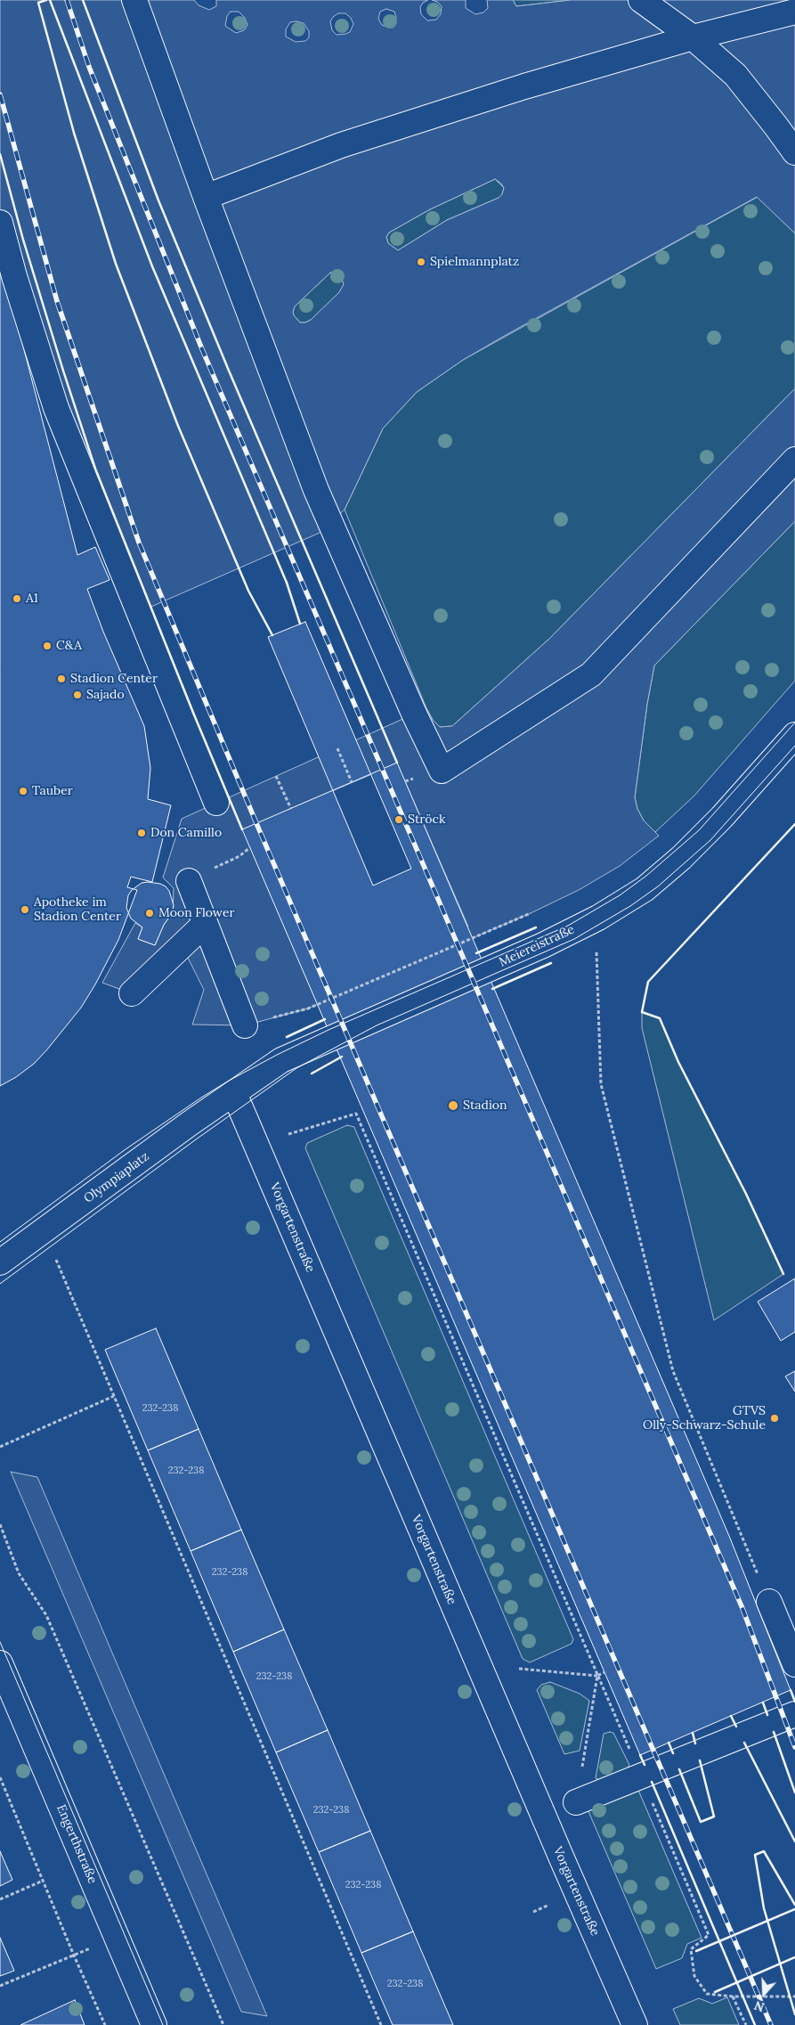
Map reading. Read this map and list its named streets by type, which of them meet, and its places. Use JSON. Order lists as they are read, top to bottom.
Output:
{
  "streets": {
    "street": [
      "Meiereistraße",
      "Olympiaplatz",
      "Vorgartenstraße",
      "Engerthstraße"
    ]
  },
  "crossings": [
    ["Meiereistraße", "Olympiaplatz"],
    ["Meiereistraße", "Vorgartenstraße"],
    ["Olympiaplatz", "Vorgartenstraße"]
  ],
  "places": [
    "Spielmannplatz",
    "A1",
    "C&A",
    "Stadion Center",
    "Sajado",
    "Tauber",
    "Ströck",
    "Don Camillo",
    "Apotheke im Stadion Center",
    "Moon Flower",
    "Stadion",
    "GTVS Olly-Schwarz-Schule"
  ],
  "house_numbers": [
    "232-238",
    "232-238",
    "232-238",
    "232-238",
    "232-238",
    "232-238",
    "232-238"
  ],
  "north": "bottom"
}
